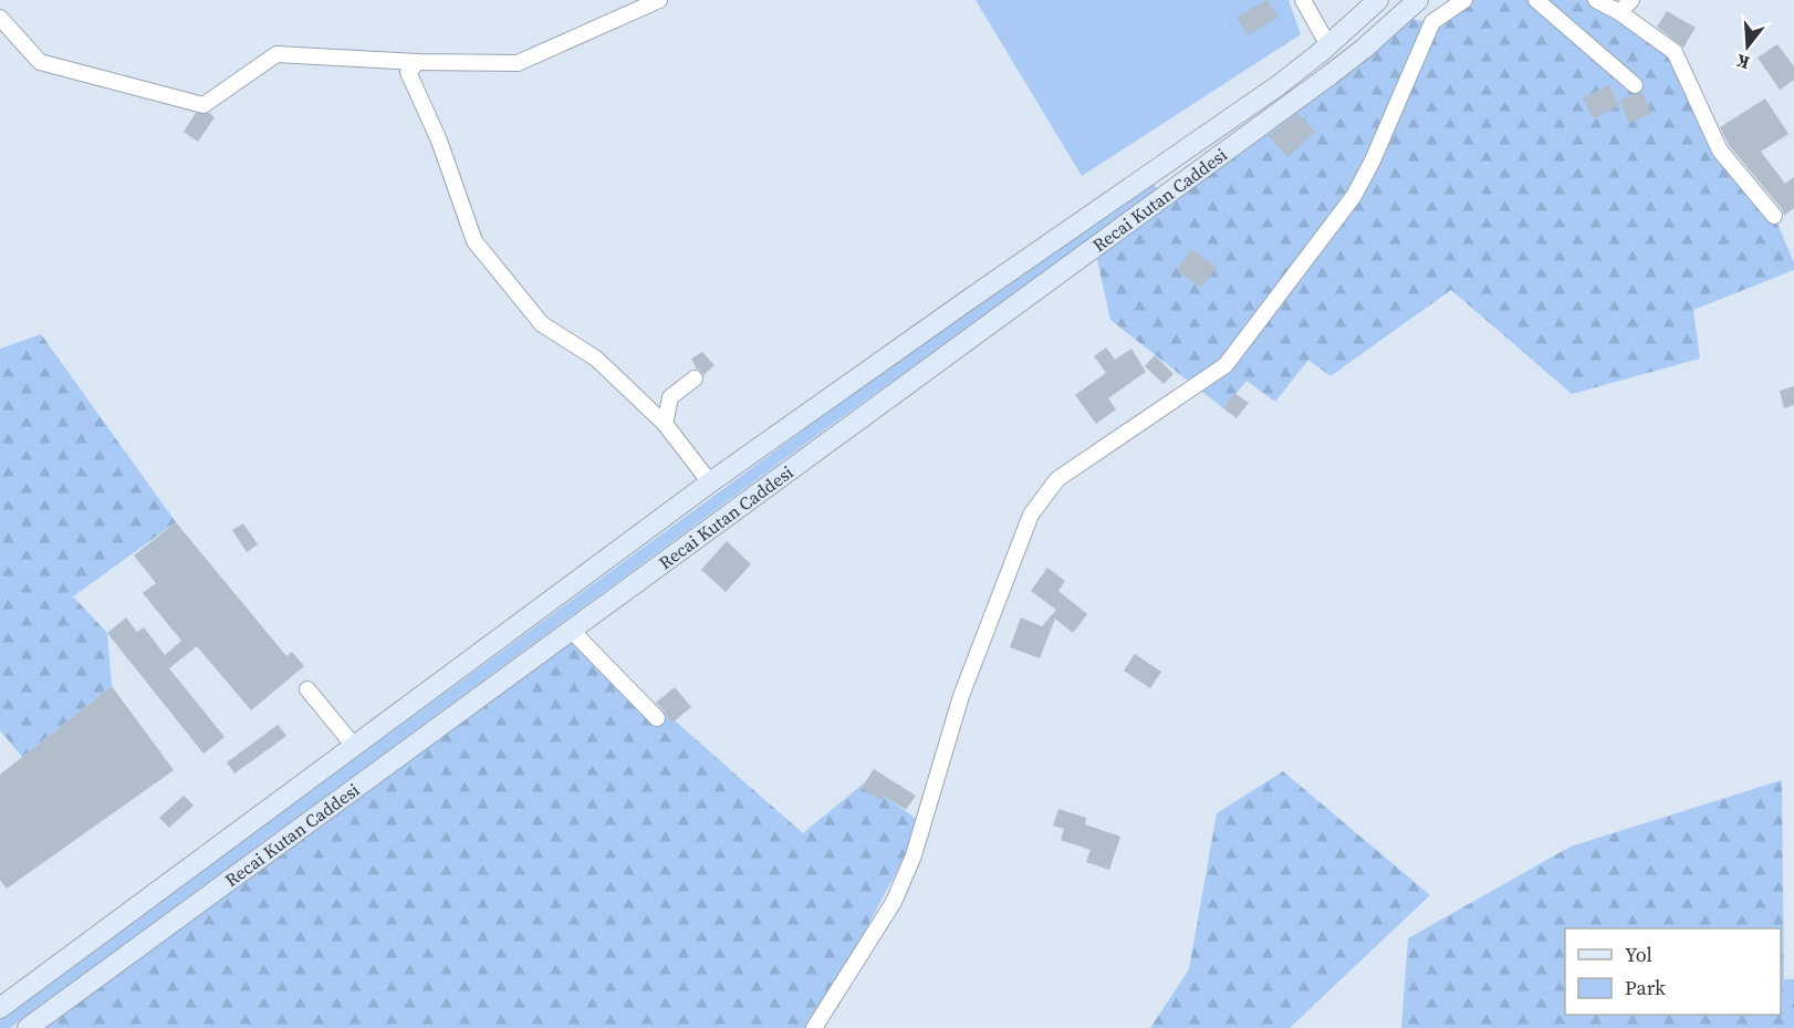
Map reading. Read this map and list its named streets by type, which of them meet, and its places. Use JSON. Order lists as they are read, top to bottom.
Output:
{
  "streets": {
    "main road": ["Recai Kutan Caddesi"]
  },
  "legend": ["Yol", "Park"],
  "north": "bottom"
}
